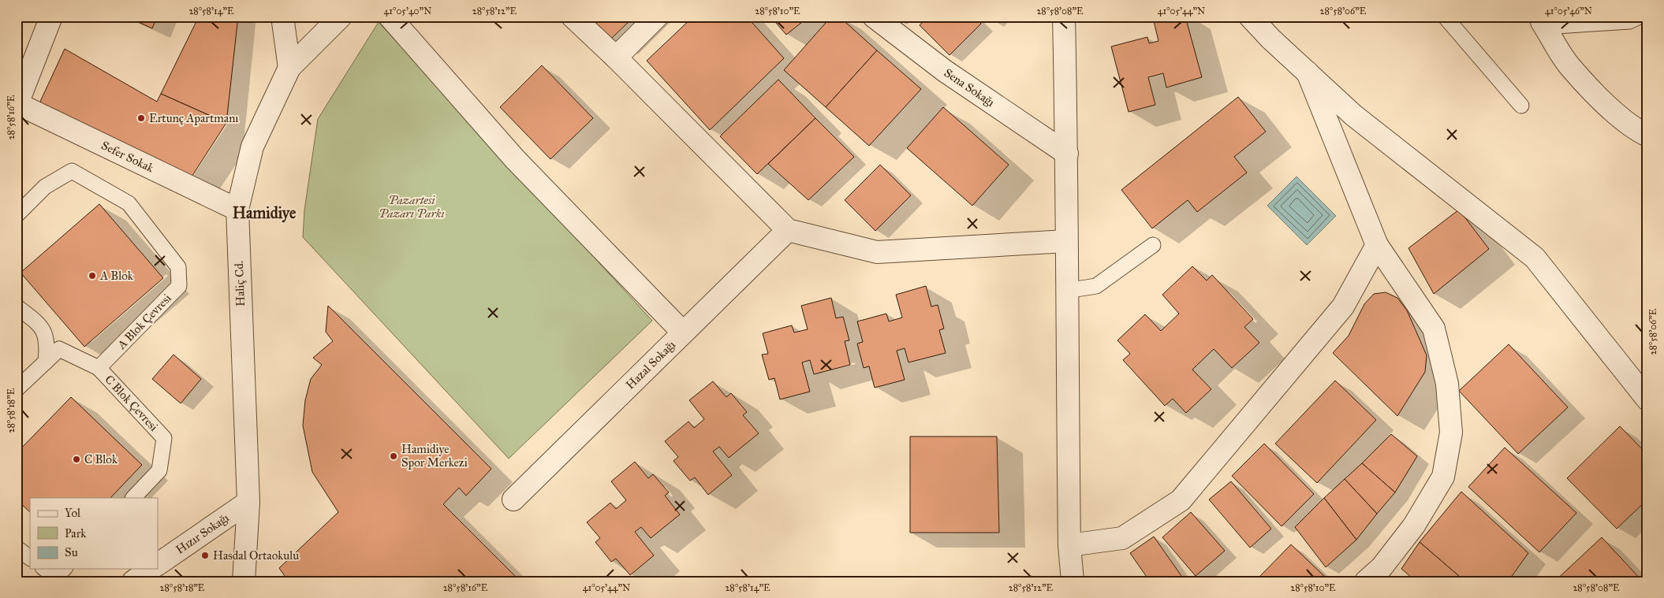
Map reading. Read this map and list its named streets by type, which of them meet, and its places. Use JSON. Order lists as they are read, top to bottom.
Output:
{
  "streets": {
    "street": [
      "Sena Sokağı",
      "Sefer Sokak",
      "Haliç Cd.",
      "Hazal Sokağı",
      "Hızır Sokağı"
    ],
    "lane": ["A Blok Çevresi", "C Blok Çevresi"]
  },
  "crossings": [
    ["Sefer Sokak", "Haliç Cd."],
    ["Haliç Cd.", "Hızır Sokağı"],
    ["A Blok Çevresi", "C Blok Çevresi"]
  ],
  "districts": ["Hamidiye"],
  "parks": ["Pazartesi Pazarı Parkı"],
  "places": [
    "Ertunç Apartmanı",
    "A Blok",
    "Hamidiye Spor Merkezi",
    "C Blok",
    "Hasdal Ortaokulu"
  ],
  "legend": ["Yol", "Park", "Su"],
  "coordinates": [
    "28°58'14\"E",
    "41°05'40\"N",
    "28°58'12\"E",
    "28°58'10\"E",
    "28°58'08\"E",
    "41°05'44\"N",
    "28°58'06\"E",
    "41°05'46\"N",
    "28°58'16\"E",
    "28°58'18\"E"
  ]
}
